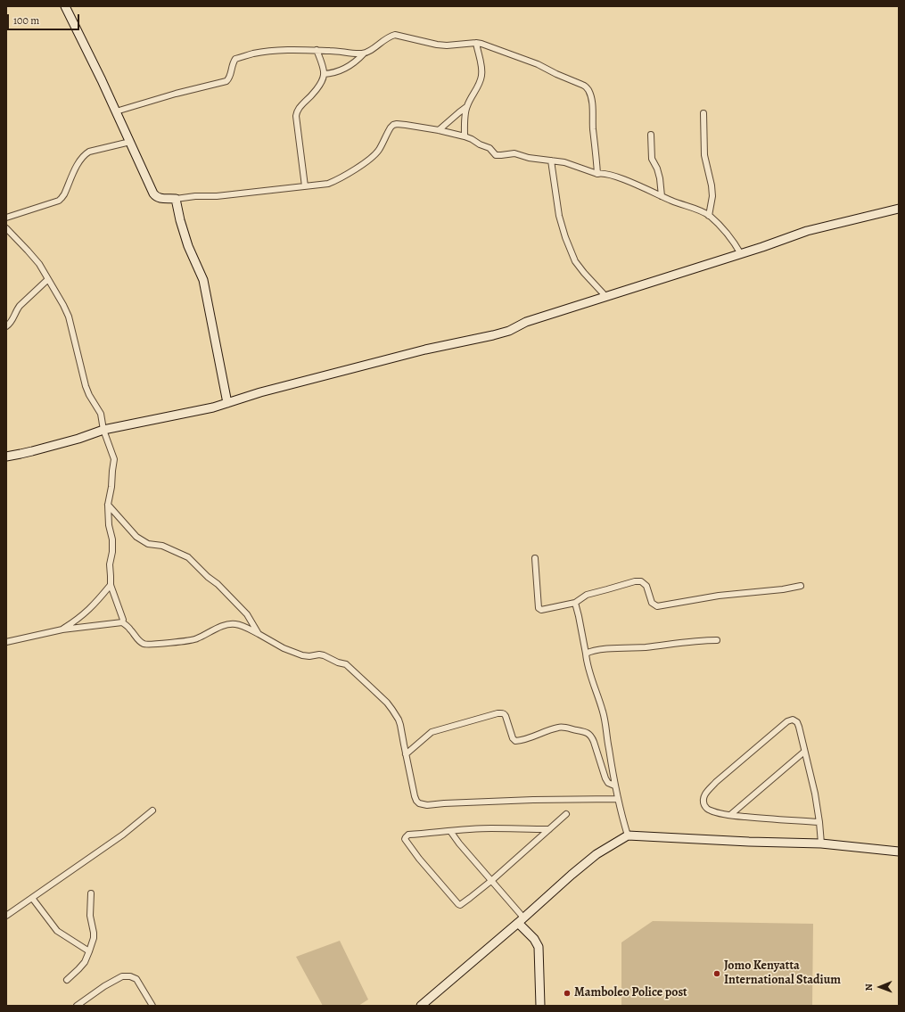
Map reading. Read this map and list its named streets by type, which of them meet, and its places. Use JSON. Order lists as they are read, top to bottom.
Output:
{
  "places": ["Jomo Kenyatta International Stadium", "Mamboleo Police post"],
  "scale_bar": "100 m",
  "north": "left"
}
